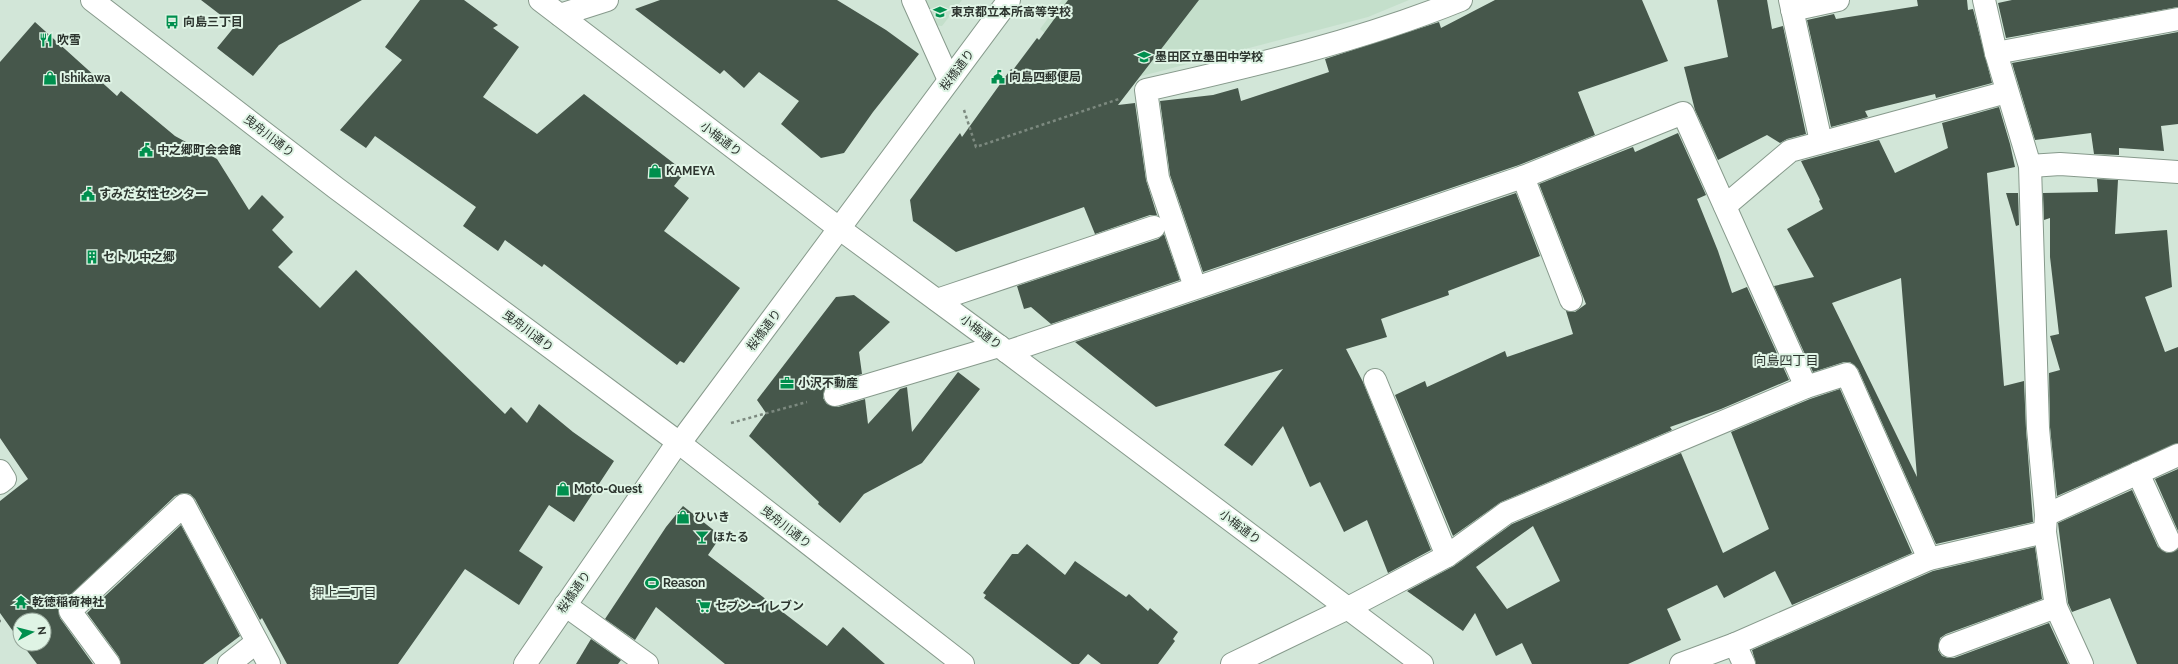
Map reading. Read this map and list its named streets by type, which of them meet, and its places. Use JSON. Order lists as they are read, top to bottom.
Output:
{
  "streets": {
    "street": ["桜橋通り", "曳舟川通り", "小梅通り"]
  },
  "crossings": [
    ["桜橋通り", "曳舟川通り"],
    ["桜橋通り", "小梅通り"]
  ],
  "districts": ["向島四丁目", "押上二丁目"],
  "places": {
    "school or university": ["東京都立本所高等学校", "墨田区立墨田中学校"],
    "bus stop": ["向島三丁目"],
    "restaurant": ["吹雪"],
    "public building": ["向島四郵便局", "中之郷町会会館", "すみだ女性センター"],
    "shop": [
      "Ishikawa",
      "KAMEYA",
      "Moto-Quest",
      "ひいき"
    ],
    "building": ["セトル中之郷"],
    "office": ["小沢不動産"],
    "bar": ["ほたる"],
    "sports": ["Reason"],
    "temple": ["乾徳稲荷神社"],
    "supermarket": ["セブン-イレブン"]
  },
  "north": "right"
}
